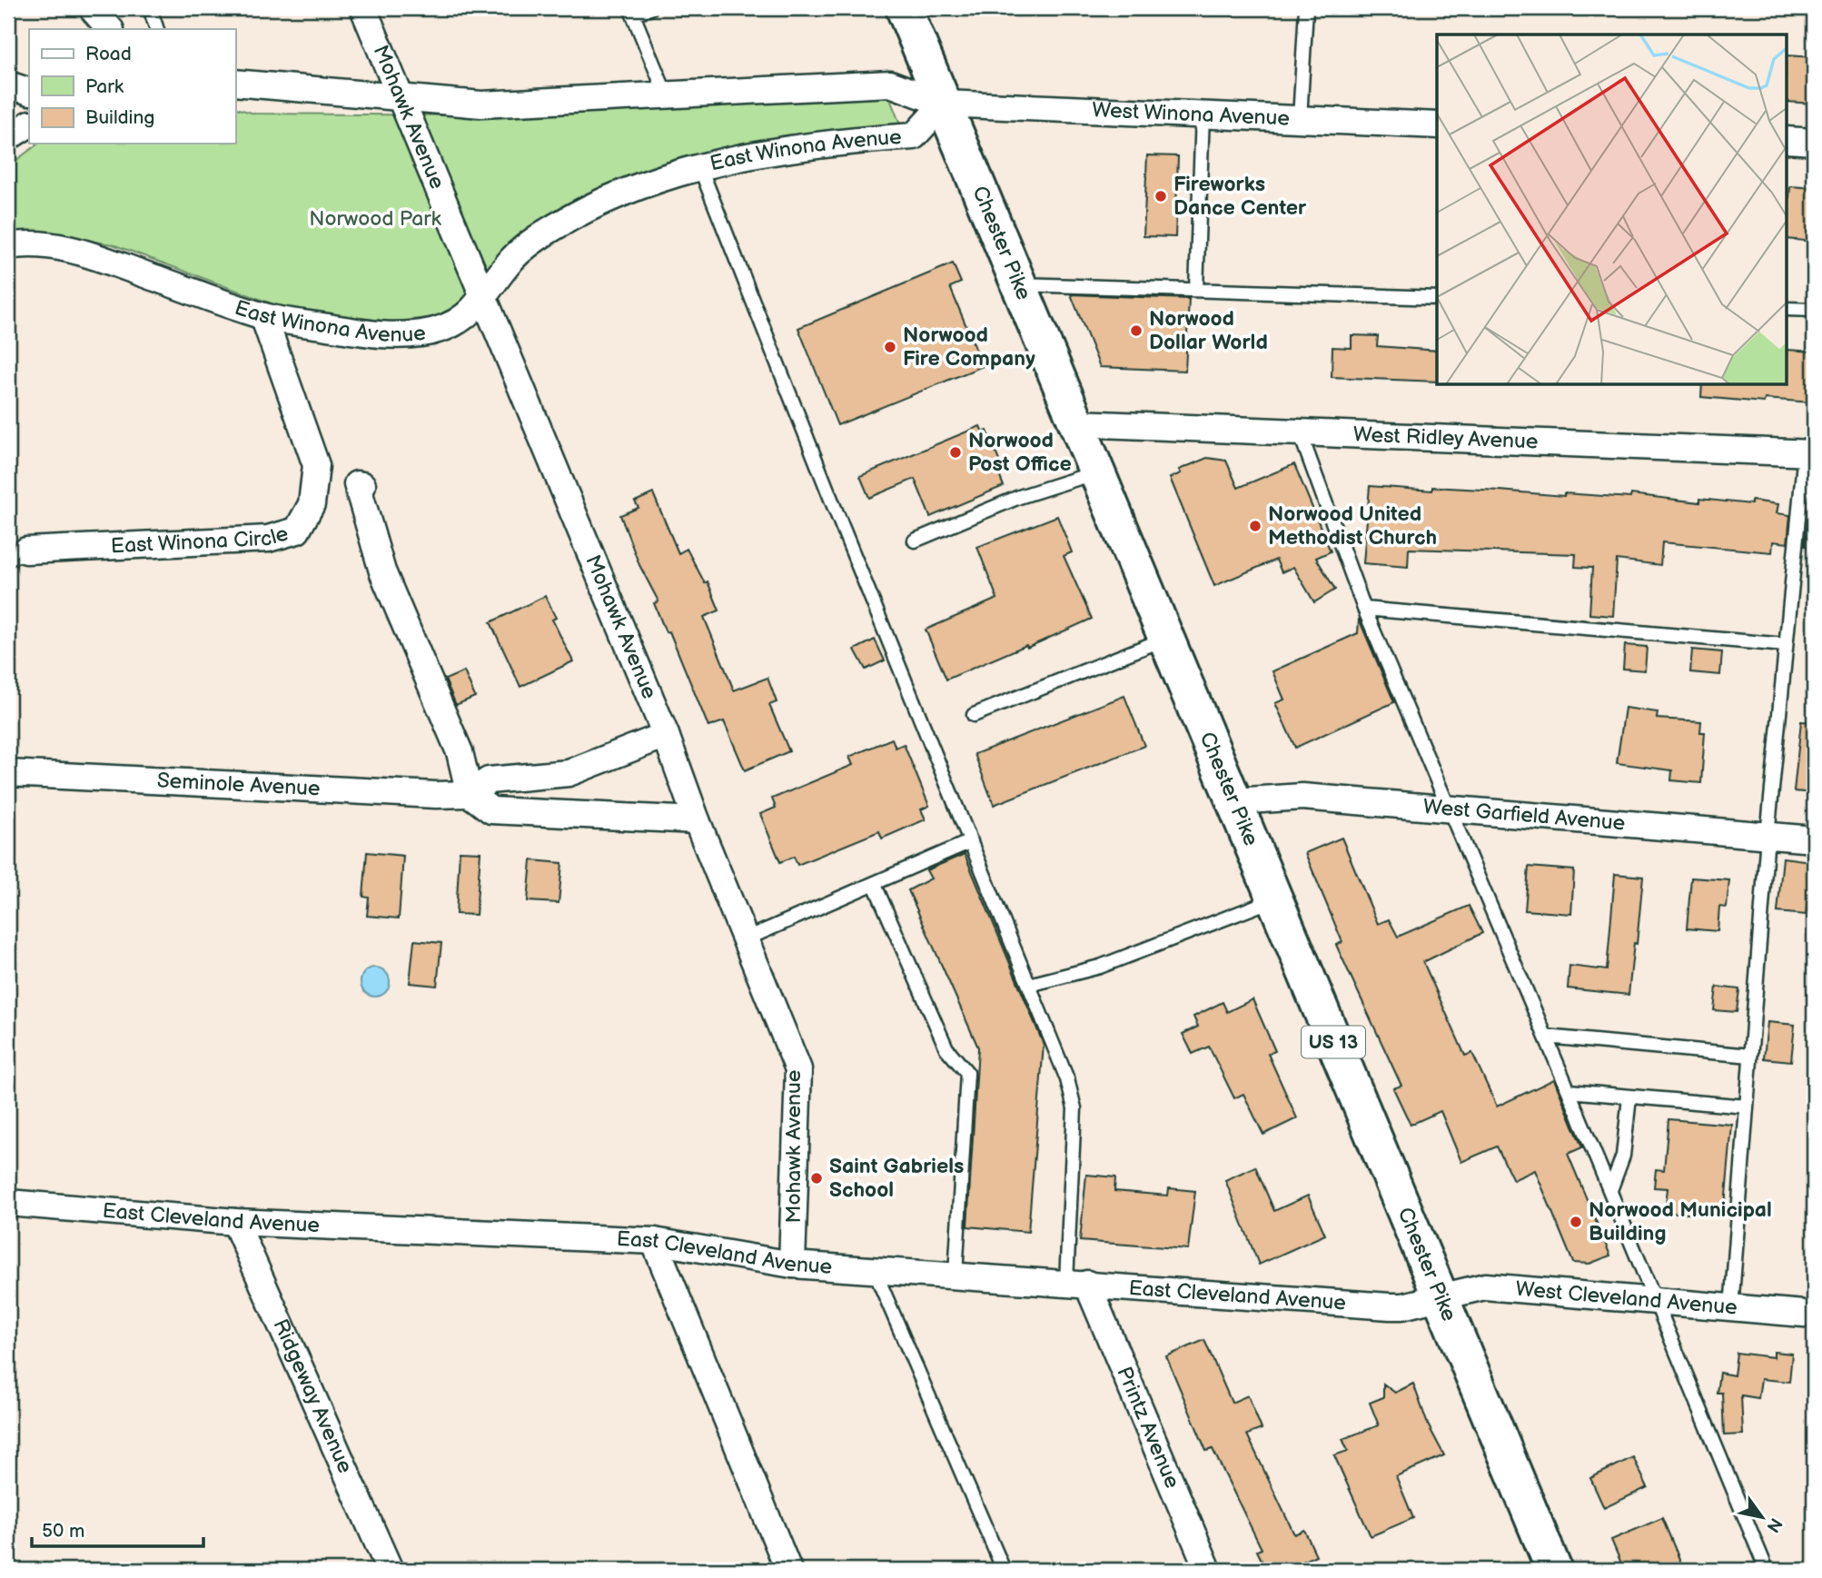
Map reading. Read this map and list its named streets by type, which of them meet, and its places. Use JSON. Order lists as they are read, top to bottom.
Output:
{
  "streets": {
    "main road": ["Chester Pike", "US 13"],
    "street": [
      "West Winona Avenue",
      "Mohawk Avenue",
      "East Winona Avenue",
      "West Ridley Avenue",
      "East Winona Circle",
      "Seminole Avenue",
      "West Garfield Avenue",
      "East Cleveland Avenue",
      "West Cleveland Avenue",
      "Ridgeway Avenue",
      "Printz Avenue"
    ]
  },
  "crossings": [
    ["West Winona Avenue", "East Winona Avenue"],
    ["West Winona Avenue", "Chester Pike"],
    ["Mohawk Avenue", "East Winona Avenue"],
    ["Mohawk Avenue", "Seminole Avenue"],
    ["Mohawk Avenue", "East Cleveland Avenue"],
    ["East Winona Avenue", "Chester Pike"],
    ["East Winona Avenue", "East Winona Circle"],
    ["Chester Pike", "West Ridley Avenue"],
    ["Chester Pike", "West Garfield Avenue"],
    ["Chester Pike", "East Cleveland Avenue"],
    ["Chester Pike", "West Cleveland Avenue"],
    ["East Cleveland Avenue", "West Cleveland Avenue"],
    ["East Cleveland Avenue", "Ridgeway Avenue"],
    ["East Cleveland Avenue", "Printz Avenue"]
  ],
  "parks": ["Norwood Park"],
  "places": [
    "Fireworks Dance Center",
    "Norwood Dollar World",
    "Norwood Fire Company",
    "Norwood Post Office",
    "Norwood United Methodist Church",
    "Saint Gabriels School",
    "Norwood Municipal Building"
  ],
  "legend": ["Road", "Park", "Building"],
  "scale_bar": "50 m",
  "north": "bottom right"
}
